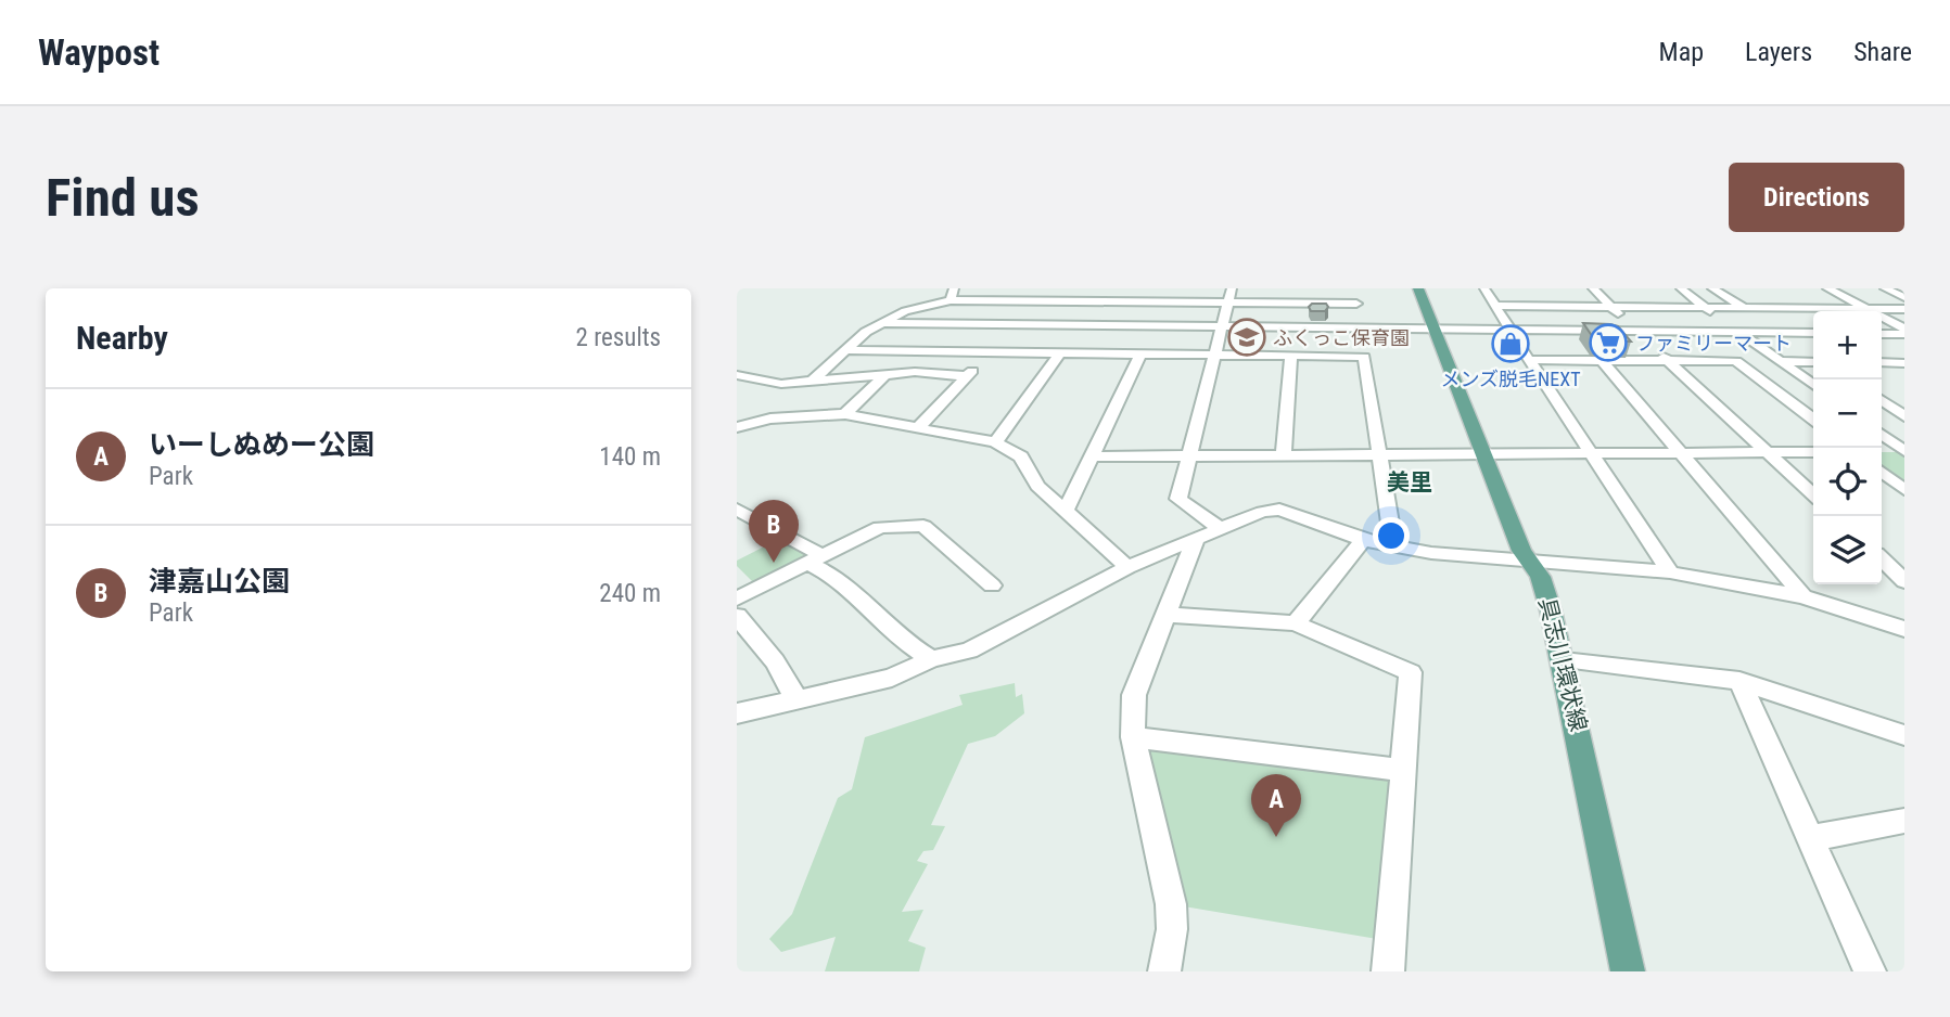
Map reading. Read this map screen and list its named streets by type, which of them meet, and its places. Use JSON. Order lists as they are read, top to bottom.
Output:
{
  "streets": {
    "main road": ["具志川環状線"]
  },
  "districts": ["美里"],
  "places": {
    "school or university": ["ふくっこ保育園"],
    "supermarket": ["ファミリーマート"],
    "shop": ["メンズ脱毛NEXT"]
  },
  "page": {
    "header": "Waypost",
    "nav": ["Map", "Layers", "Share"],
    "buttons": "Directions",
    "title": "Find us",
    "heading": ["Nearby", "2 results"],
    "map_buttons": ["+", "−"],
    "list": [
      {
        "mark": "A",
        "name": "いーしぬめー公園",
        "note": "Park",
        "value": "140 m"
      },
      {
        "mark": "B",
        "name": "津嘉山公園",
        "note": "Park",
        "value": "240 m"
      }
    ],
    "pins": ["B", "A"]
  }
}
